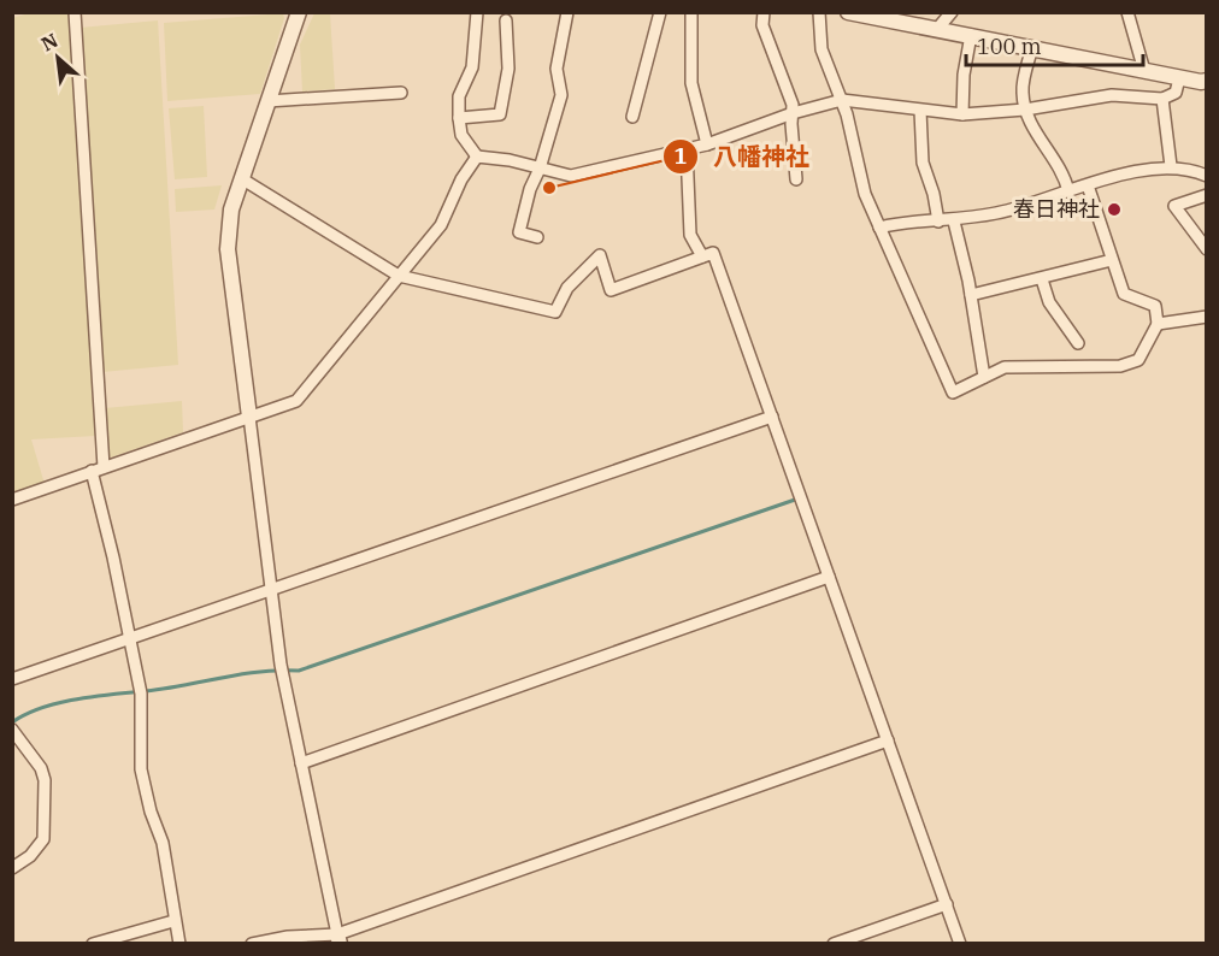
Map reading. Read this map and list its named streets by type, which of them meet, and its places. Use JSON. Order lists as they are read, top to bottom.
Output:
{
  "places": ["八幡神社", "春日神社"],
  "scale_bar": "100 m",
  "north": "top left"
}
